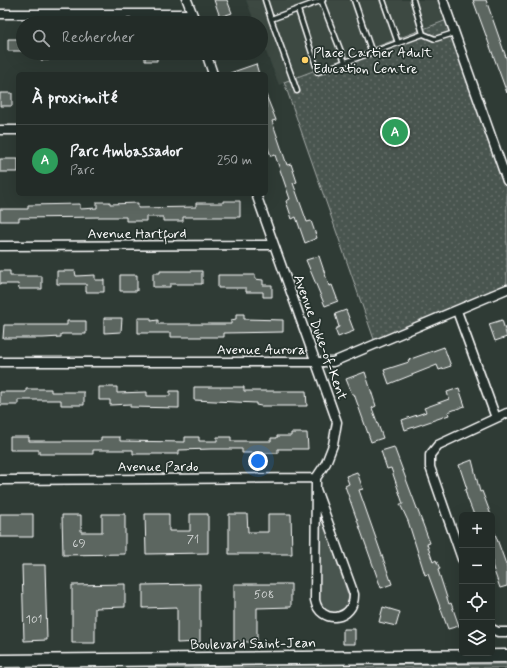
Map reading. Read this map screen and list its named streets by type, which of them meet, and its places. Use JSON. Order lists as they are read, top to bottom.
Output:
{
  "streets": {
    "main road": ["Boulevard Saint-Jean"],
    "street": [
      "Avenue Hartford",
      "Avenue Duke-of-Kent",
      "Avenue Aurora",
      "Avenue Pardo"
    ]
  },
  "crossings": [
    ["Avenue Hartford", "Avenue Duke-of-Kent"],
    ["Avenue Duke-of-Kent", "Avenue Aurora"],
    ["Avenue Duke-of-Kent", "Avenue Pardo"]
  ],
  "places": ["Place Cartier Adult Education Centre"],
  "house_numbers": [
    "71",
    "69",
    "508",
    "101"
  ],
  "page": {
    "search": "Rechercher",
    "heading": "À proximité",
    "pins": "A",
    "list": [
      {
        "mark": "A",
        "name": "Parc Ambassador",
        "note": "Parc",
        "value": "250 m"
      }
    ],
    "map_buttons": ["+", "−"]
  }
}
